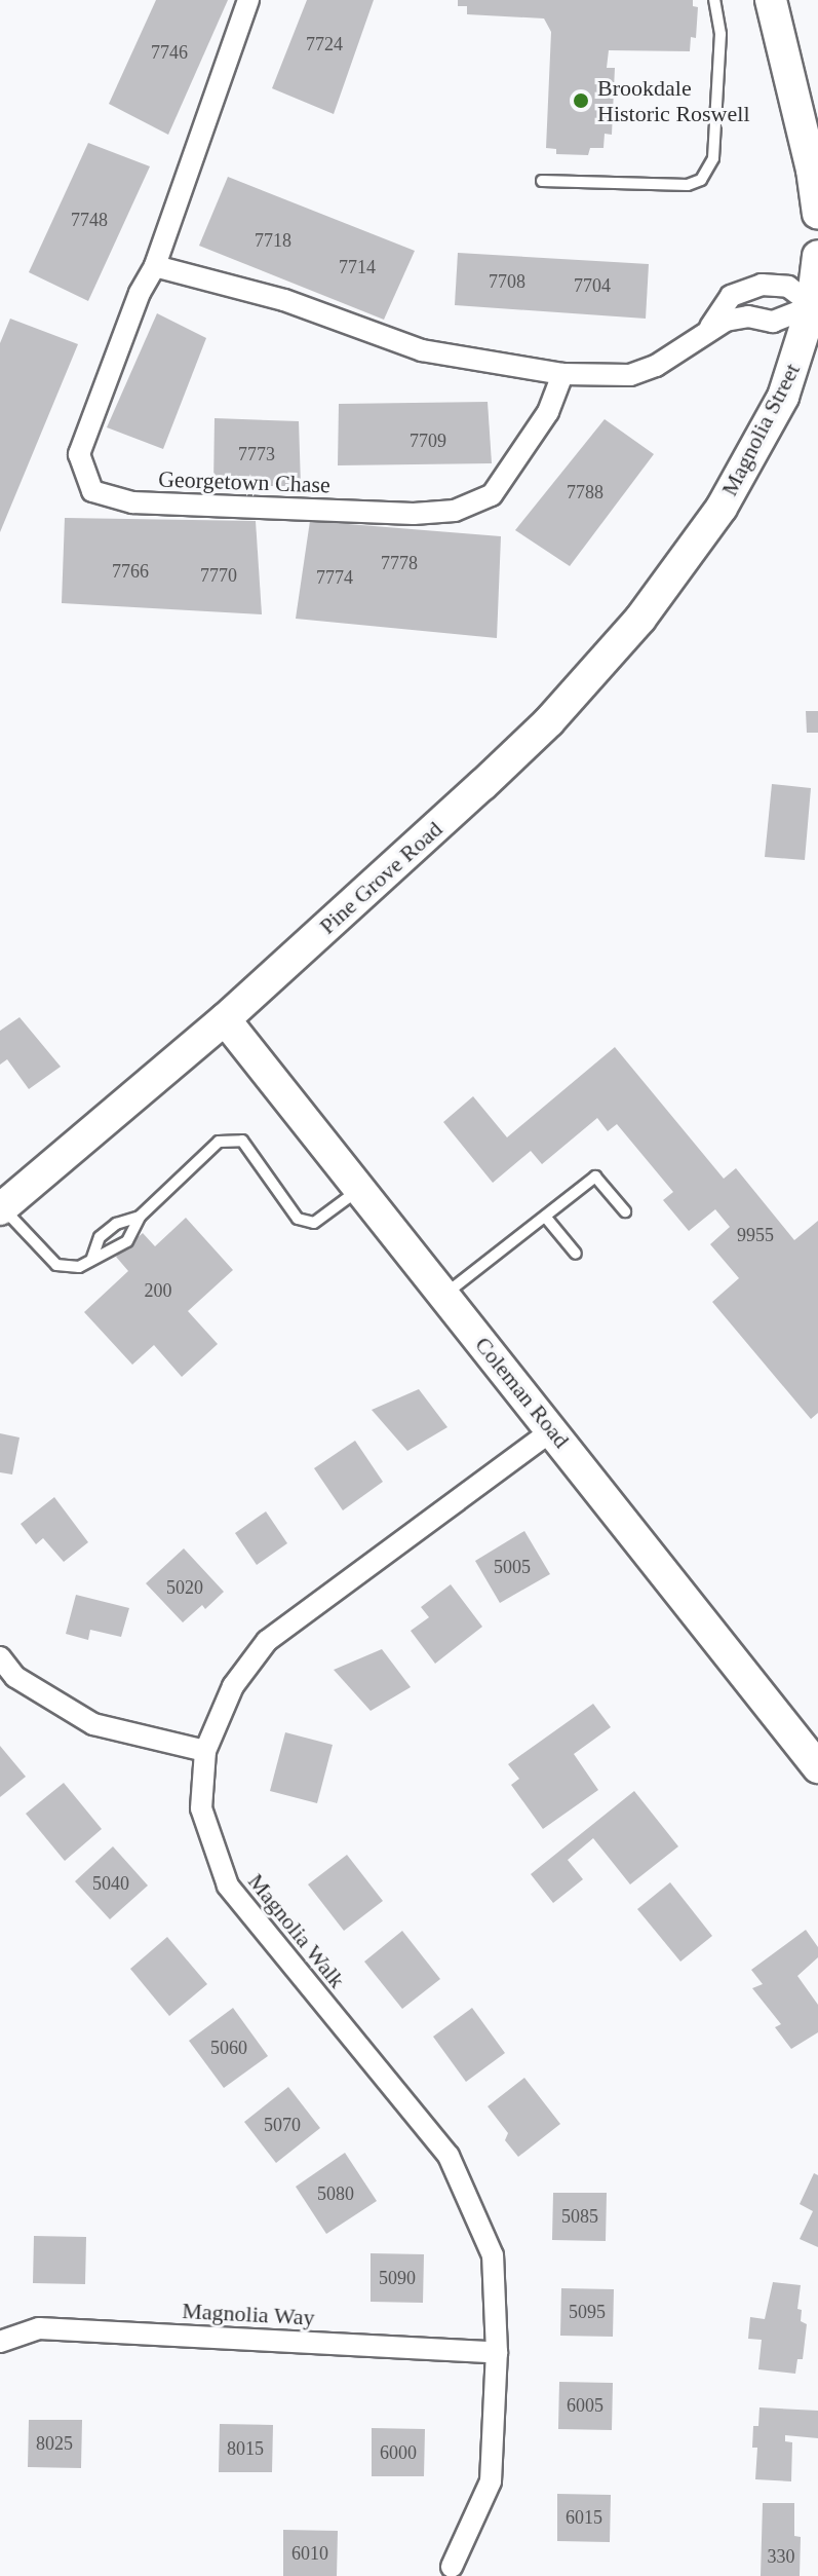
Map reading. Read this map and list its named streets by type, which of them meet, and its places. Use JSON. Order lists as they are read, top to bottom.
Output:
{
  "streets": {
    "main road": ["Magnolia Street", "Pine Grove Road", "Coleman Road"],
    "street": ["Georgetown Chase", "Magnolia Walk", "Magnolia Way"]
  },
  "crossings": [
    ["Magnolia Street", "Pine Grove Road"],
    ["Pine Grove Road", "Coleman Road"],
    ["Coleman Road", "Magnolia Walk"],
    ["Magnolia Walk", "Magnolia Way"]
  ],
  "places": ["Brookdale Historic Roswell"],
  "house_numbers": [
    "7724",
    "7746",
    "7748",
    "7718",
    "7714",
    "7708",
    "7704",
    "7709",
    "7773",
    "7788",
    "7778",
    "7766",
    "7770",
    "7774",
    "9955",
    "200",
    "5005",
    "5020",
    "5040",
    "5060",
    "5070",
    "5080",
    "5085",
    "5090",
    "5095",
    "6005",
    "8025",
    "8015",
    "6000",
    "6015",
    "6010",
    "330"
  ]
}
